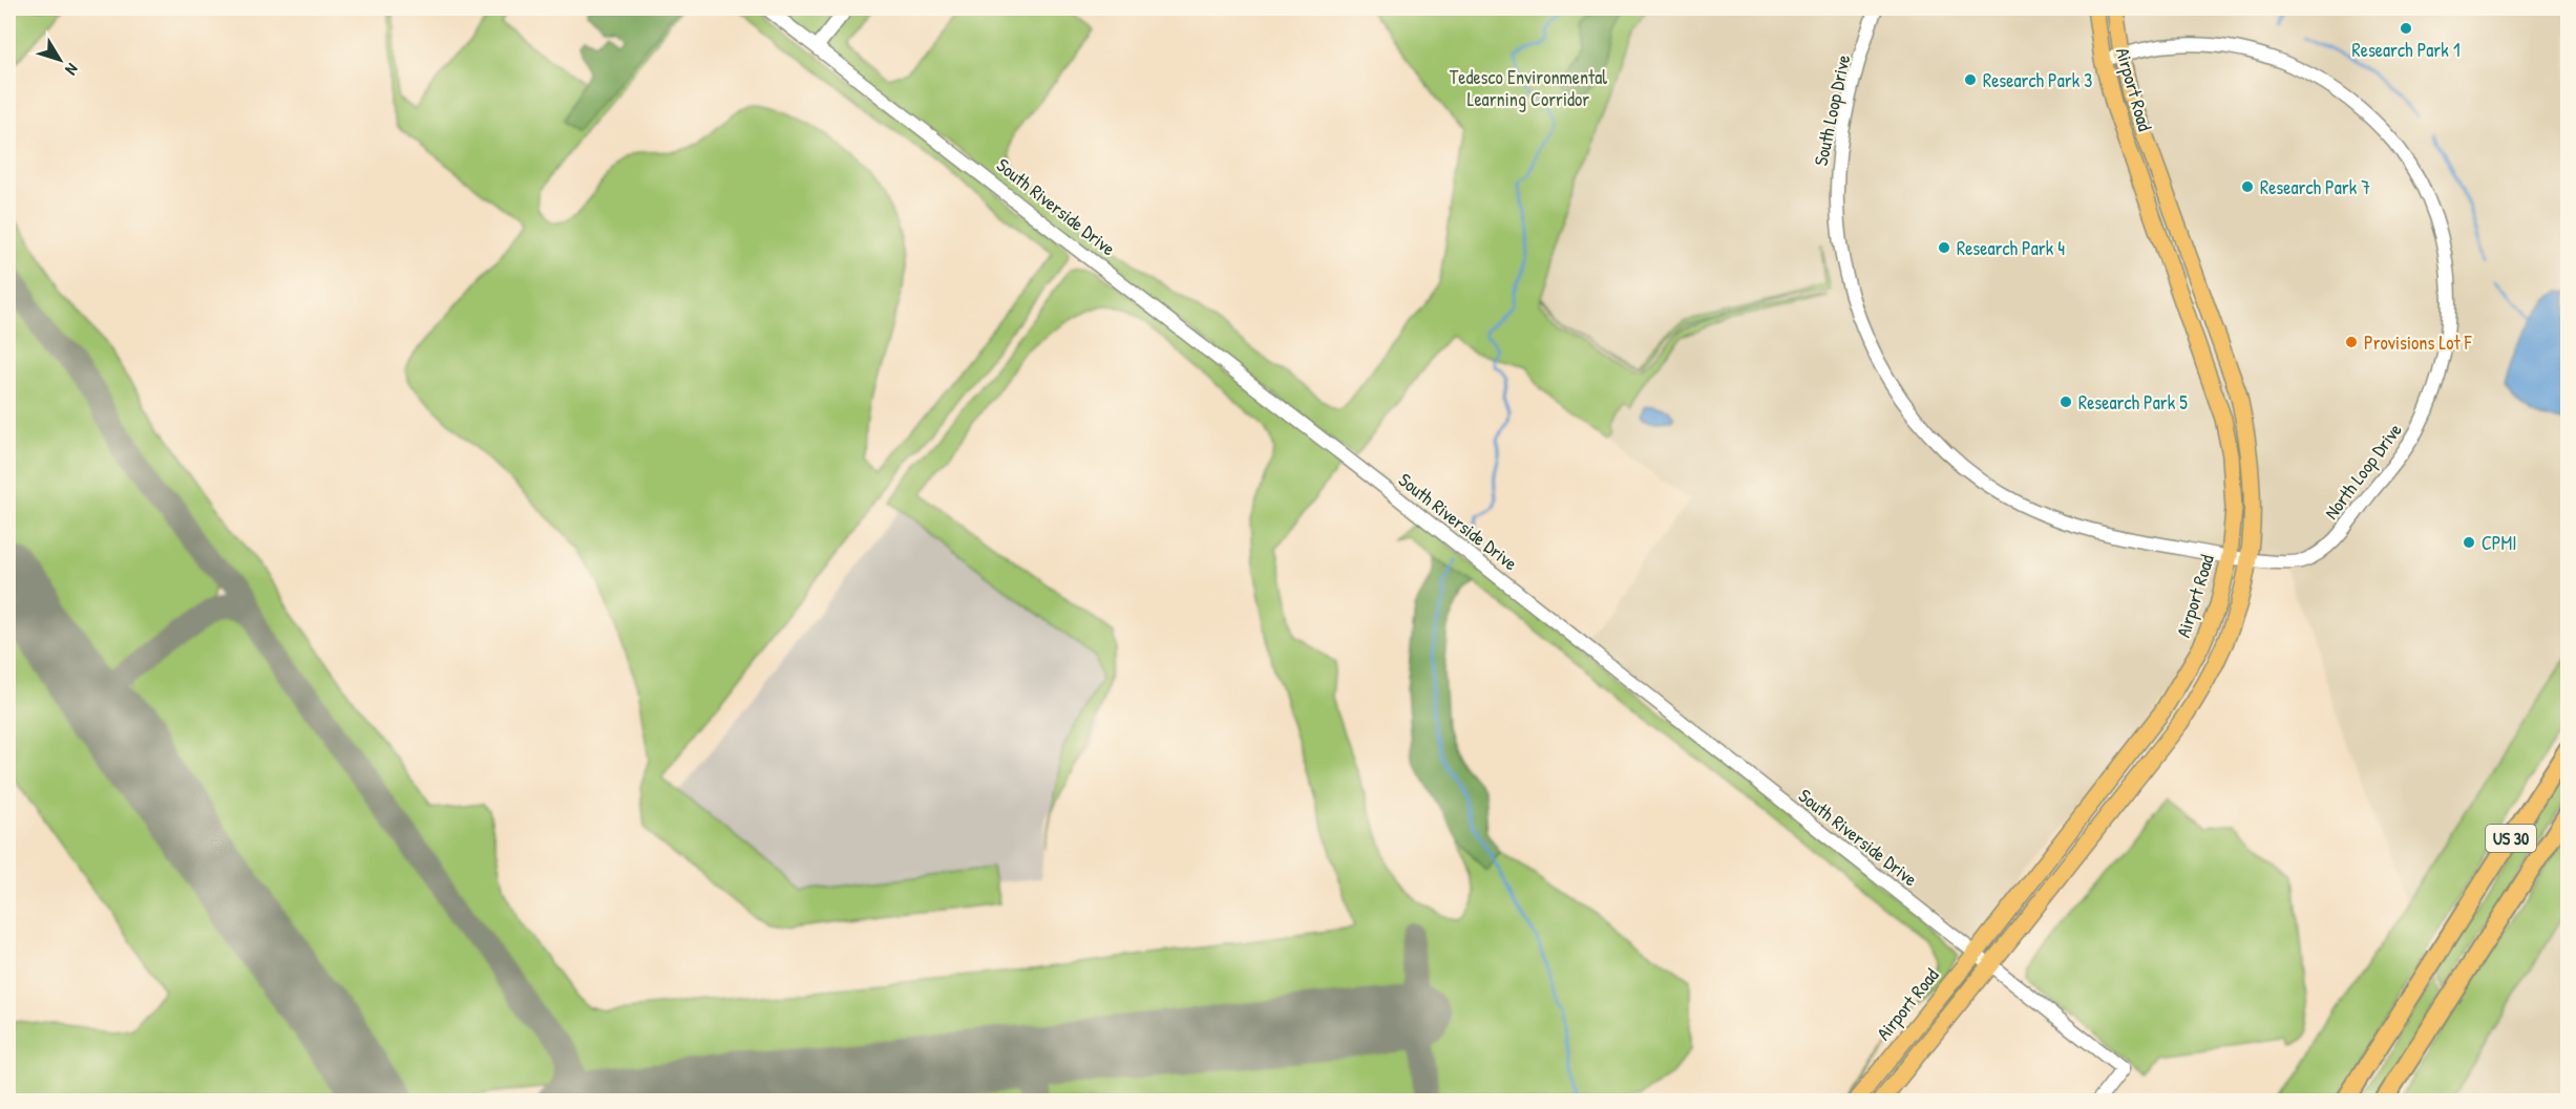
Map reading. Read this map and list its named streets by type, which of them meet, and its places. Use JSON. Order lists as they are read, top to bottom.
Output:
{
  "streets": {
    "highway": ["US 30"],
    "main road": ["Airport Road"],
    "street": ["South Loop Drive", "South Riverside Drive", "North Loop Drive"]
  },
  "crossings": [
    ["Airport Road", "South Loop Drive"],
    ["Airport Road", "South Riverside Drive"],
    ["Airport Road", "North Loop Drive"],
    ["South Loop Drive", "North Loop Drive"]
  ],
  "parks": ["Tedesco Environmental Learning Corridor"],
  "places": [
    "Research Park 1",
    "Research Park 3",
    "Research Park 7",
    "Research Park 4",
    "Provisions Lot F",
    "Research Park 5",
    "CPMI"
  ],
  "north": "bottom right"
}
